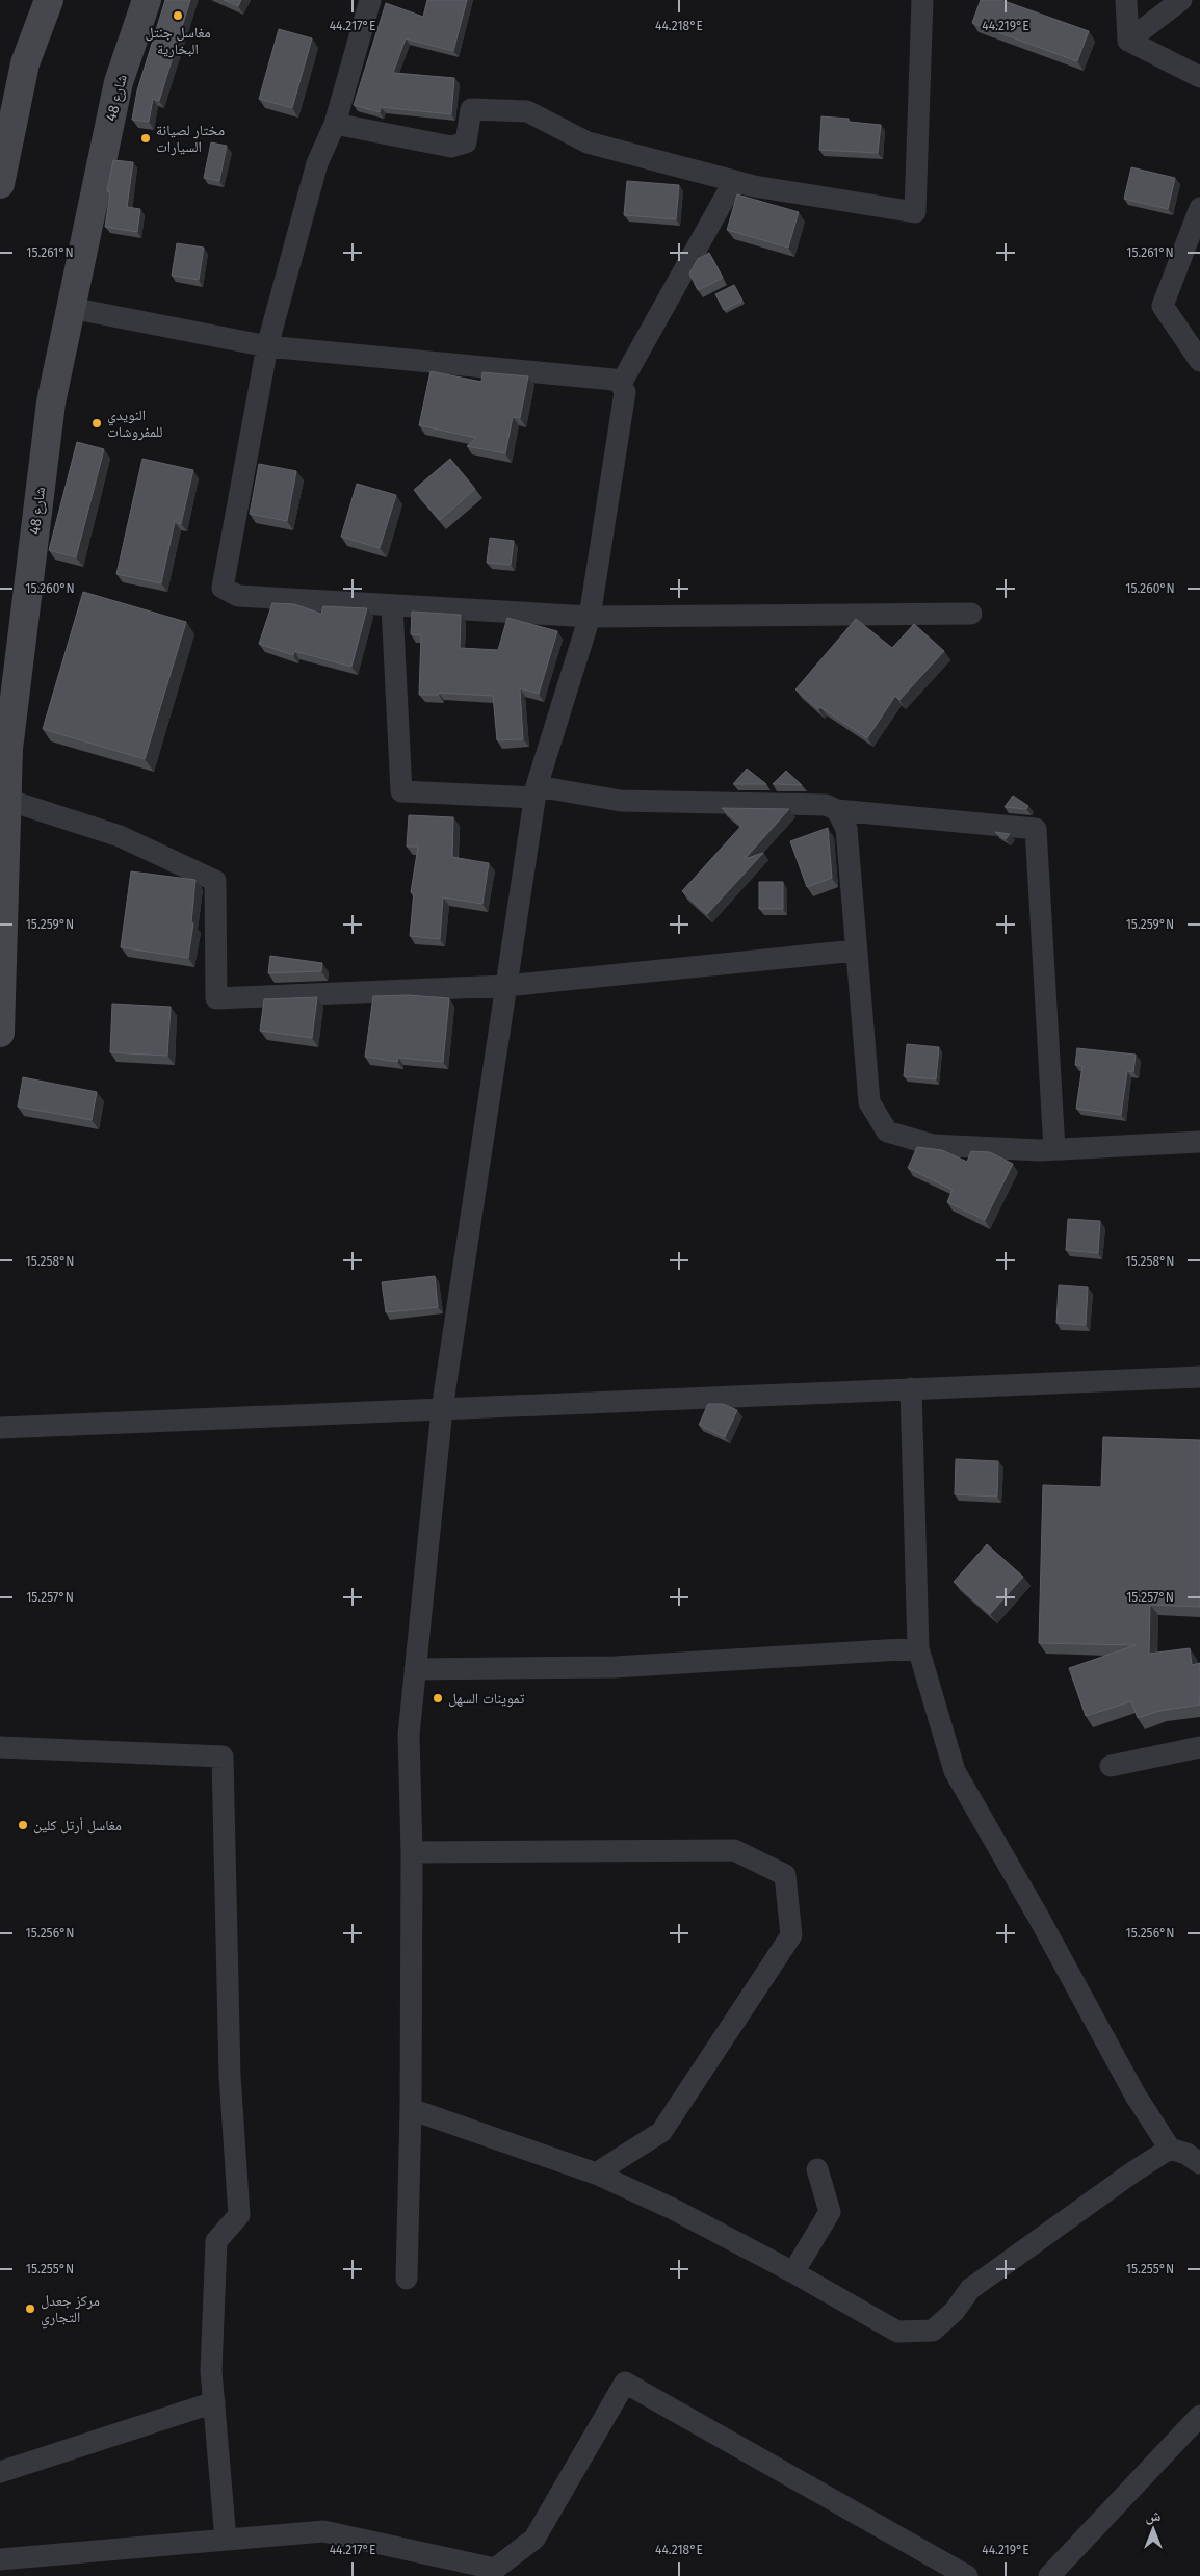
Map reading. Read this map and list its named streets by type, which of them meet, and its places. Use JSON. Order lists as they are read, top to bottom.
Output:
{
  "streets": {
    "main road": ["شارع 48"]
  },
  "places": [
    "مغاسل جنتل البخارية",
    "مختار لصيانة السيارات",
    "النويدي للمفروشات",
    "تموينات السهل",
    "مغاسل أرتل كلين",
    "مركز جعدل التجاري"
  ],
  "north": "top",
  "coordinates": [
    "44.217°E",
    "44.218°E",
    "44.219°E",
    "15.261°N",
    "15.260°N",
    "15.259°N",
    "15.258°N",
    "15.257°N",
    "15.256°N",
    "15.255°N"
  ]
}
